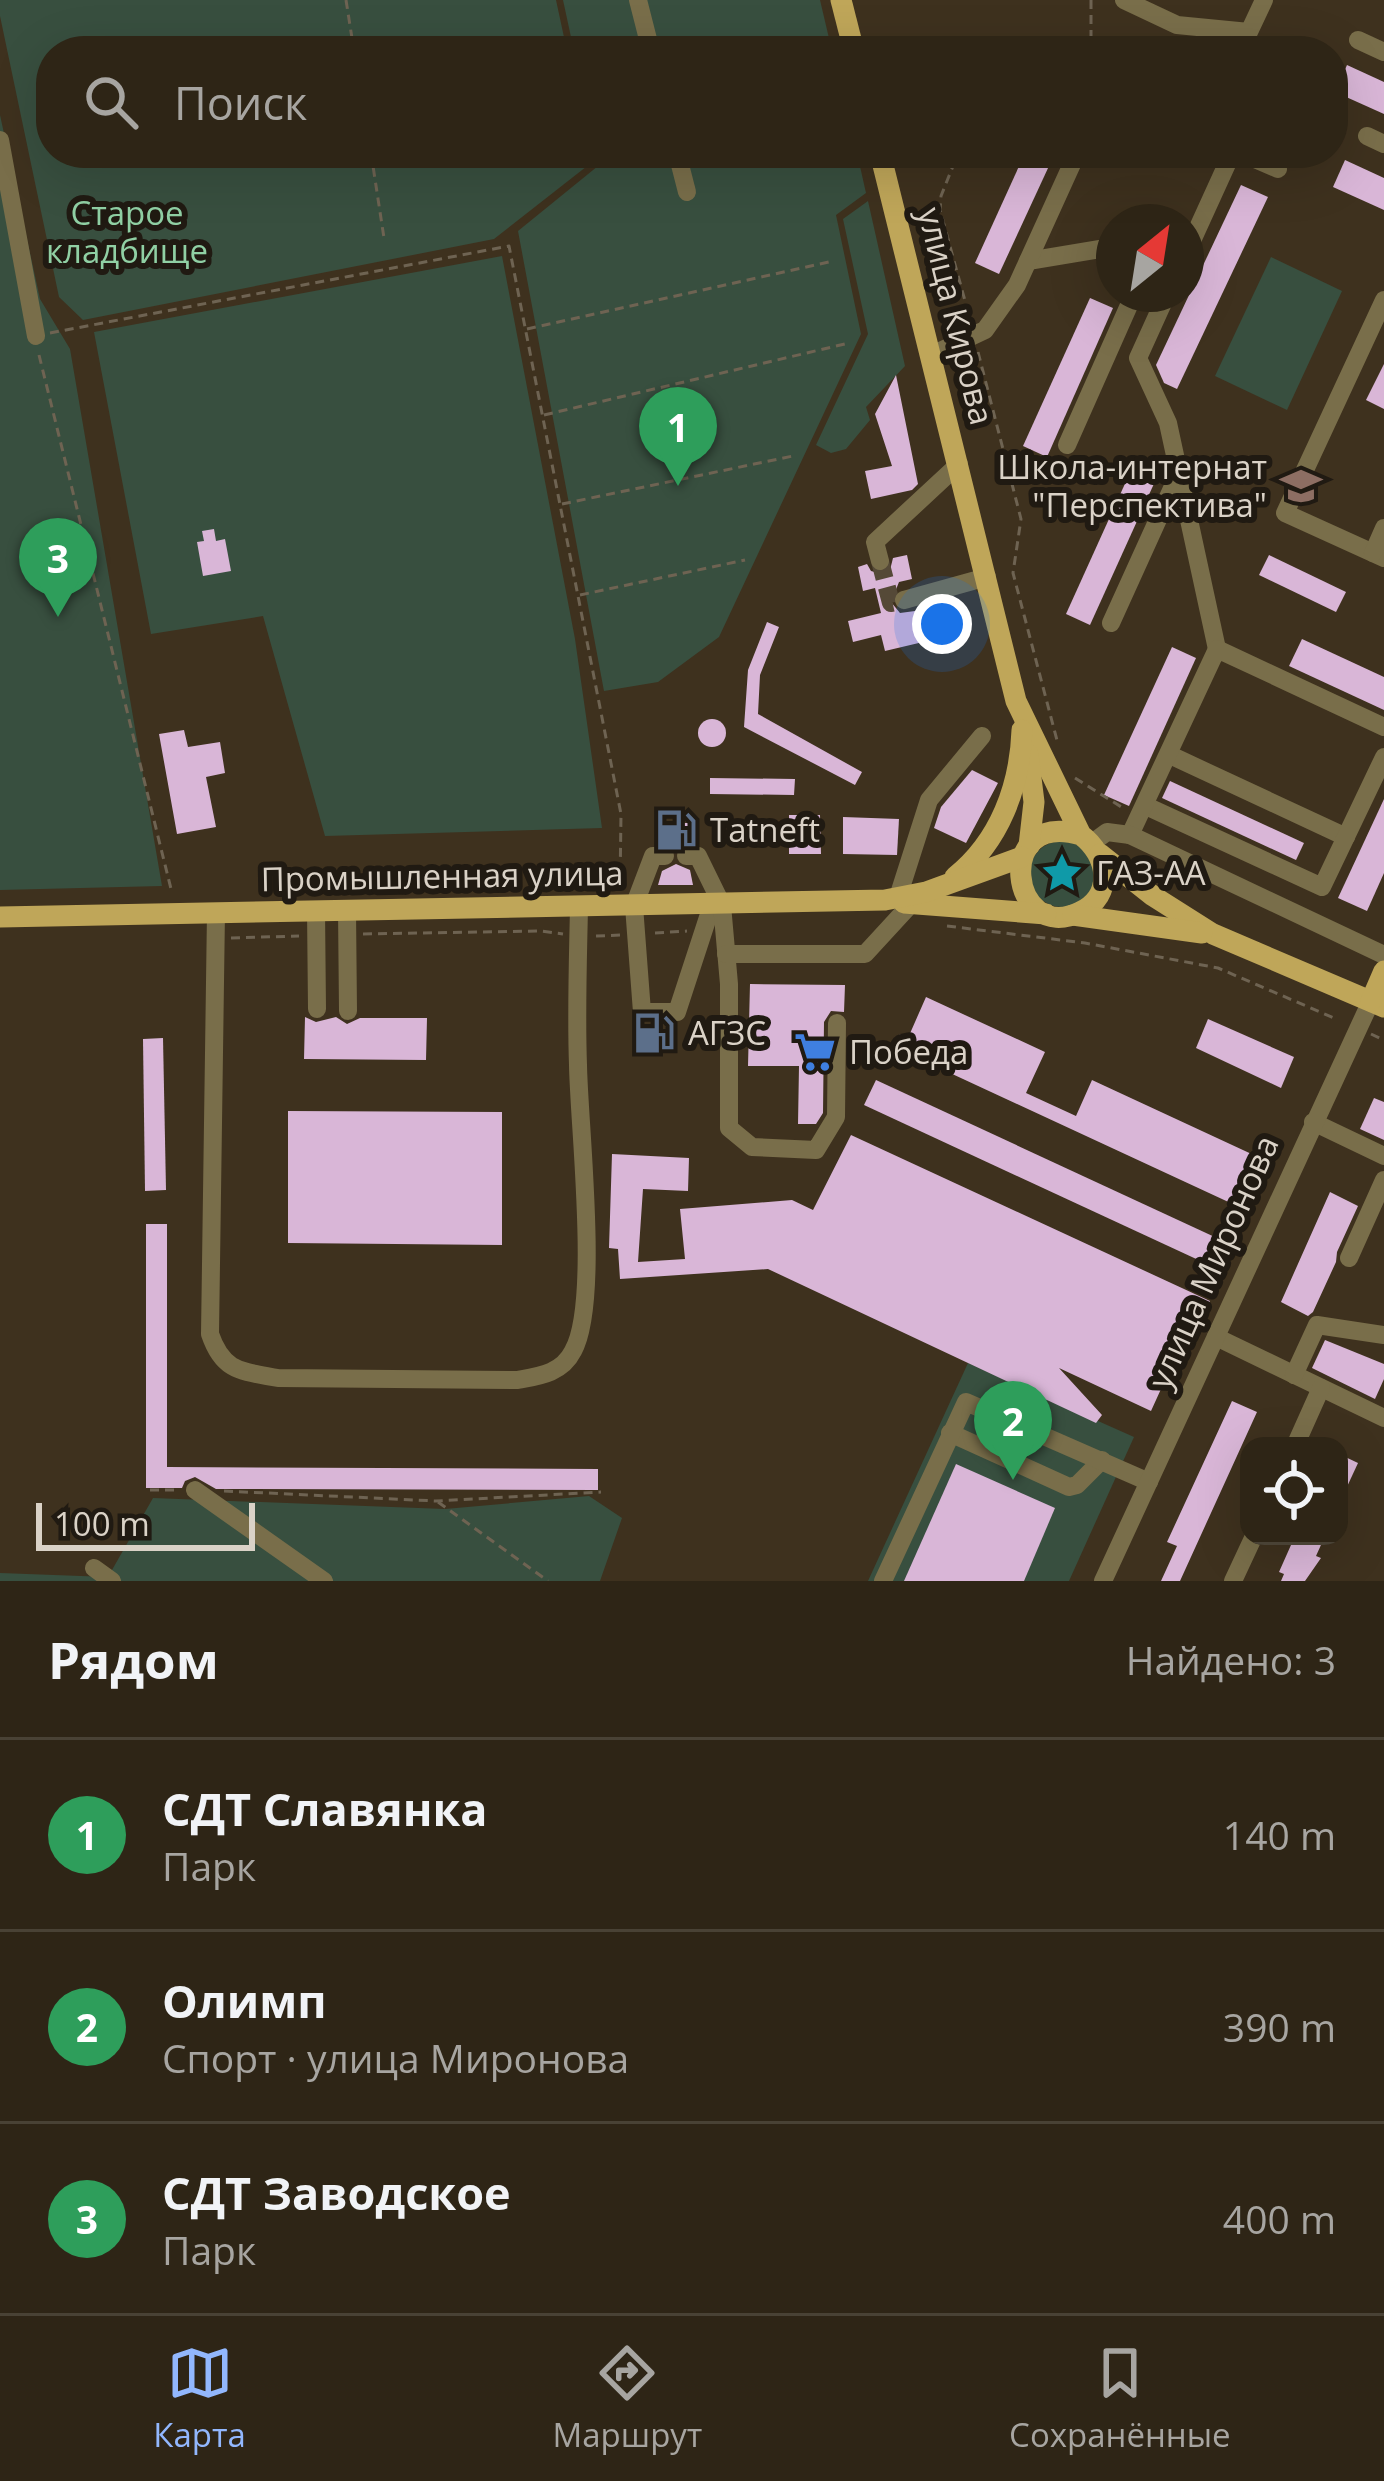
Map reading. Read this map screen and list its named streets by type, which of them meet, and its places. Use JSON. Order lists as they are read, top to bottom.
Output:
{
  "streets": {
    "main road": ["улица Кирова", "Промышленная улица", "улица Миронова"]
  },
  "crossings": [
    ["улица Кирова", "улица Миронова"]
  ],
  "parks": ["Старое кладбище"],
  "places": {
    "school or university": ["Школа-интернат \"Перспектива\""],
    "fuel station": ["Tatneft", "АГЗС"],
    "place": ["ГАЗ-АА"],
    "supermarket": ["Победа"]
  },
  "scale_bar": "100 m",
  "north": "top right",
  "page": {
    "search": "Поиск",
    "pins": ["1", "3", "2"],
    "scale": "100 m",
    "heading": ["Рядом", "Найдено: 3"],
    "list": [
      {
        "mark": "1",
        "name": "СДТ Славянка",
        "note": "Парк",
        "value": "140 m"
      },
      {
        "mark": "2",
        "name": "Олимп",
        "note": "Спорт · улица Миронова",
        "value": "390 m"
      },
      {
        "mark": "3",
        "name": "СДТ Заводское",
        "note": "Парк",
        "value": "400 m"
      }
    ],
    "nav": ["Карта", "Маршрут", "Сохранённые"]
  }
}
